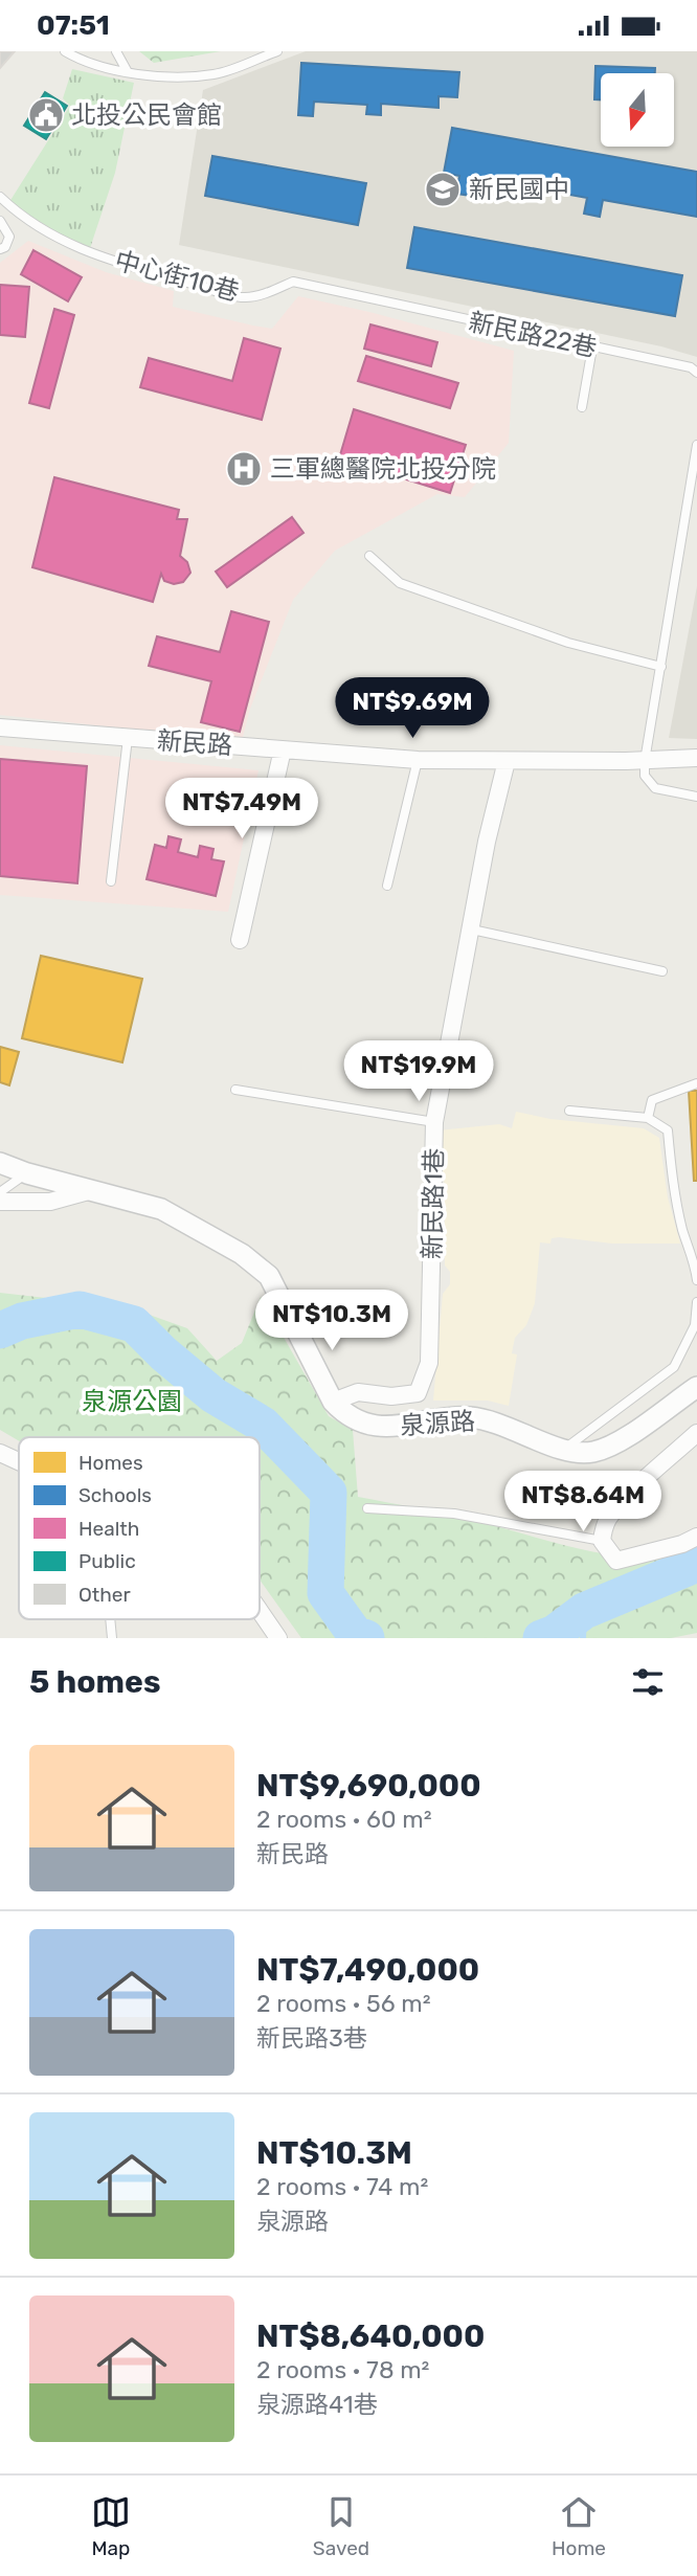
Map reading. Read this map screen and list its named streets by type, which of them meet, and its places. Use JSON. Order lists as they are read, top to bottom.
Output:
{
  "streets": {
    "street": ["新民路", "新民路1巷", "泉源路"],
    "lane": ["中心街10巷", "新民路22巷"]
  },
  "crossings": [
    ["中心街10巷", "新民路22巷"],
    ["新民路", "新民路1巷"],
    ["新民路1巷", "泉源路"]
  ],
  "parks": ["泉源公園"],
  "places": {
    "public building": ["北投公民會館"],
    "school or university": ["新民國中"],
    "hospital": ["三軍總醫院北投分院"]
  },
  "legend": [
    "Homes",
    "Schools",
    "Health",
    "Public",
    "Other"
  ],
  "north": "bottom",
  "page": {
    "status": "07:51",
    "price": [
      "NT$9.69M",
      "NT$7.49M",
      "NT$19.9M",
      "NT$10.3M",
      "NT$8.64M"
    ],
    "heading": "5 homes",
    "list": [
      {
        "name": "NT$9,690,000",
        "note": "2 rooms · 60 m² · 新民路"
      },
      {
        "name": "NT$7,490,000",
        "note": "2 rooms · 56 m² · 新民路3巷"
      },
      {
        "name": "NT$10.3M",
        "note": "2 rooms · 74 m² · 泉源路"
      },
      {
        "name": "NT$8,640,000",
        "note": "2 rooms · 78 m² · 泉源路41巷"
      }
    ],
    "tabs": ["Map", "Saved", "Home"]
  }
}
